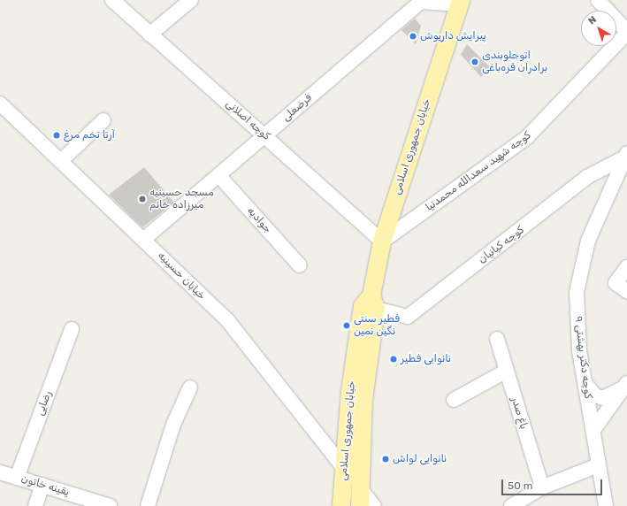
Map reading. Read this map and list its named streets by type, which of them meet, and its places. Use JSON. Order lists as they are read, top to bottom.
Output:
{
  "streets": {
    "main road": ["خیابان جمهوری اسلامی"],
    "street": [
      "فرضعلی",
      "کوچه اصلانی",
      "کوچه شهید سعدالله محمدنیا",
      "جوادیه",
      "کوچه کیانیان",
      "خیابان حسینیه",
      "کوچه دکتر بهشتی ۹",
      "رضایی",
      "باغ صدر",
      "یقینه خاتون"
    ]
  },
  "crossings": [
    ["فرضعلی", "کوچه اصلانی"],
    ["فرضعلی", "خیابان جمهوری اسلامی"],
    ["فرضعلی", "جوادیه"],
    ["فرضعلی", "خیابان حسینیه"],
    ["کوچه اصلانی", "خیابان جمهوری اسلامی"],
    ["کوچه اصلانی", "کوچه شهید سعدالله محمدنیا"],
    ["خیابان جمهوری اسلامی", "کوچه شهید سعدالله محمدنیا"],
    ["خیابان جمهوری اسلامی", "کوچه کیانیان"],
    ["خیابان جمهوری اسلامی", "خیابان حسینیه"],
    ["کوچه کیانیان", "کوچه دکتر بهشتی ۹"],
    ["رضایی", "یقینه خاتون"]
  ],
  "places": [
    "پیرایش داریوش",
    "اتوجلوبندی برادران قره‌باغی",
    "آرتا تخم مرغ",
    "مسجد حسینیه میرزاده خانم",
    "فطیر سنتی نگین نمین",
    "نانوایی فطیر",
    "نانوایی لواش"
  ],
  "scale_bar": "50 m",
  "north": "top left"
}
